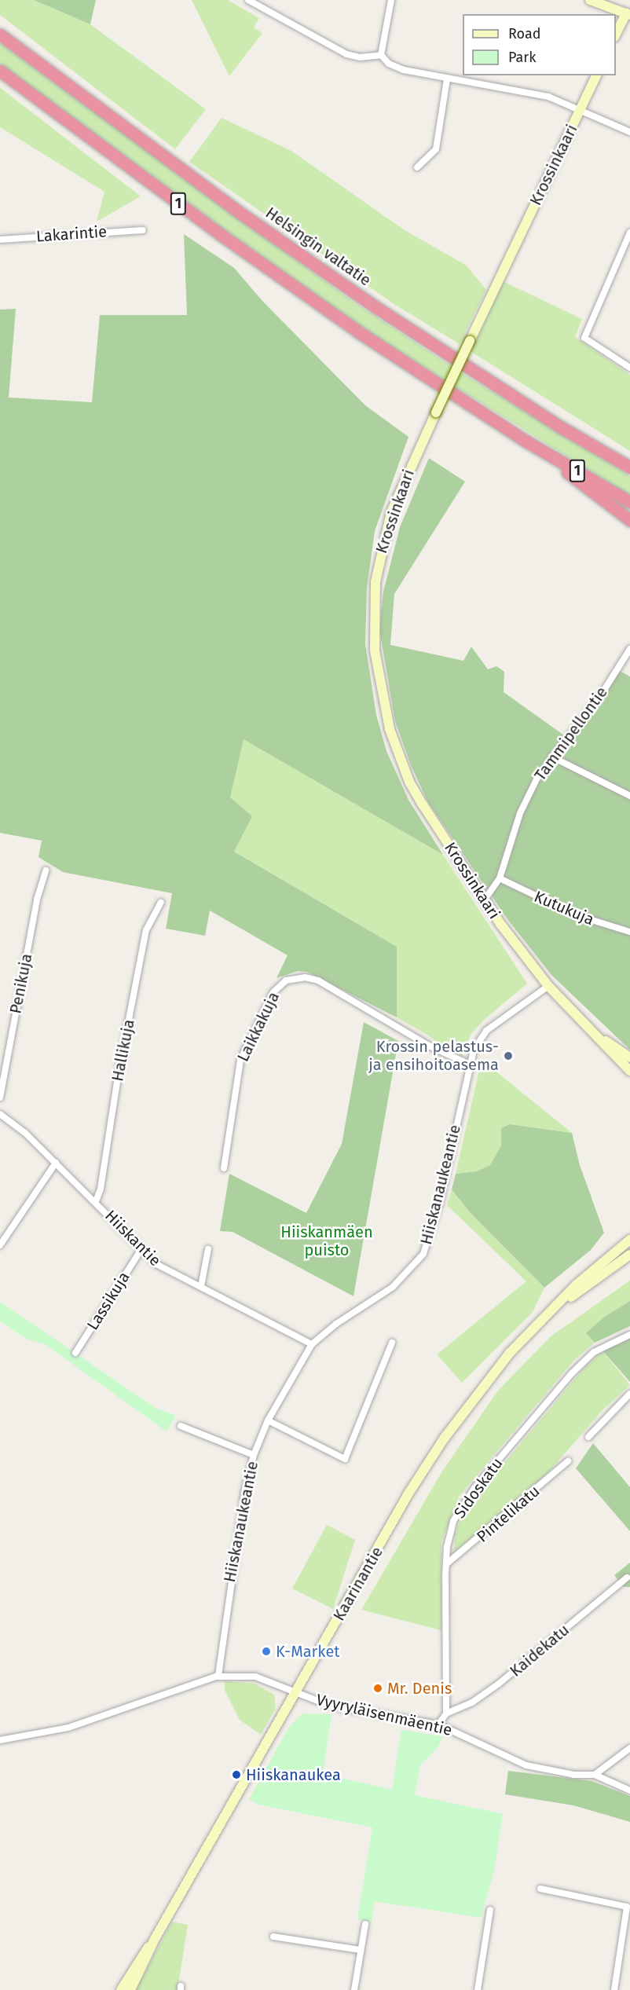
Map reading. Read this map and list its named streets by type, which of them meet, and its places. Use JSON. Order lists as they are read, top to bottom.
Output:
{
  "streets": {
    "highway": ["1", "Helsingin valtatie"],
    "street": [
      "Krossinkaari",
      "Lakarintie",
      "Tammipellontie",
      "Kutukuja",
      "Penikuja",
      "Laikkakuja",
      "Hallikuja",
      "Hiiskanaukeantie",
      "Hiiskantie",
      "Lassikuja",
      "Sidoskatu",
      "Pintelikatu",
      "Kaarinantie",
      "Kaidekatu",
      "Vyyryläisenmäentie"
    ]
  },
  "crossings": [
    ["Krossinkaari", "Tammipellontie"],
    ["Krossinkaari", "Hiiskanaukeantie"],
    ["Tammipellontie", "Kutukuja"],
    ["Laikkakuja", "Hiiskanaukeantie"],
    ["Hallikuja", "Hiiskantie"],
    ["Hiiskanaukeantie", "Hiiskantie"],
    ["Hiiskanaukeantie", "Kaarinantie"],
    ["Hiiskanaukeantie", "Vyyryläisenmäentie"],
    ["Hiiskantie", "Lassikuja"],
    ["Sidoskatu", "Pintelikatu"],
    ["Sidoskatu", "Kaidekatu"],
    ["Kaarinantie", "Vyyryläisenmäentie"]
  ],
  "parks": ["Hiiskanmäen puisto"],
  "places": [
    "Krossin pelastus- ja ensihoitoasema",
    "K-Market",
    "Mr. Denis",
    "Hiiskanaukea"
  ],
  "legend": ["Road", "Park"]
}
